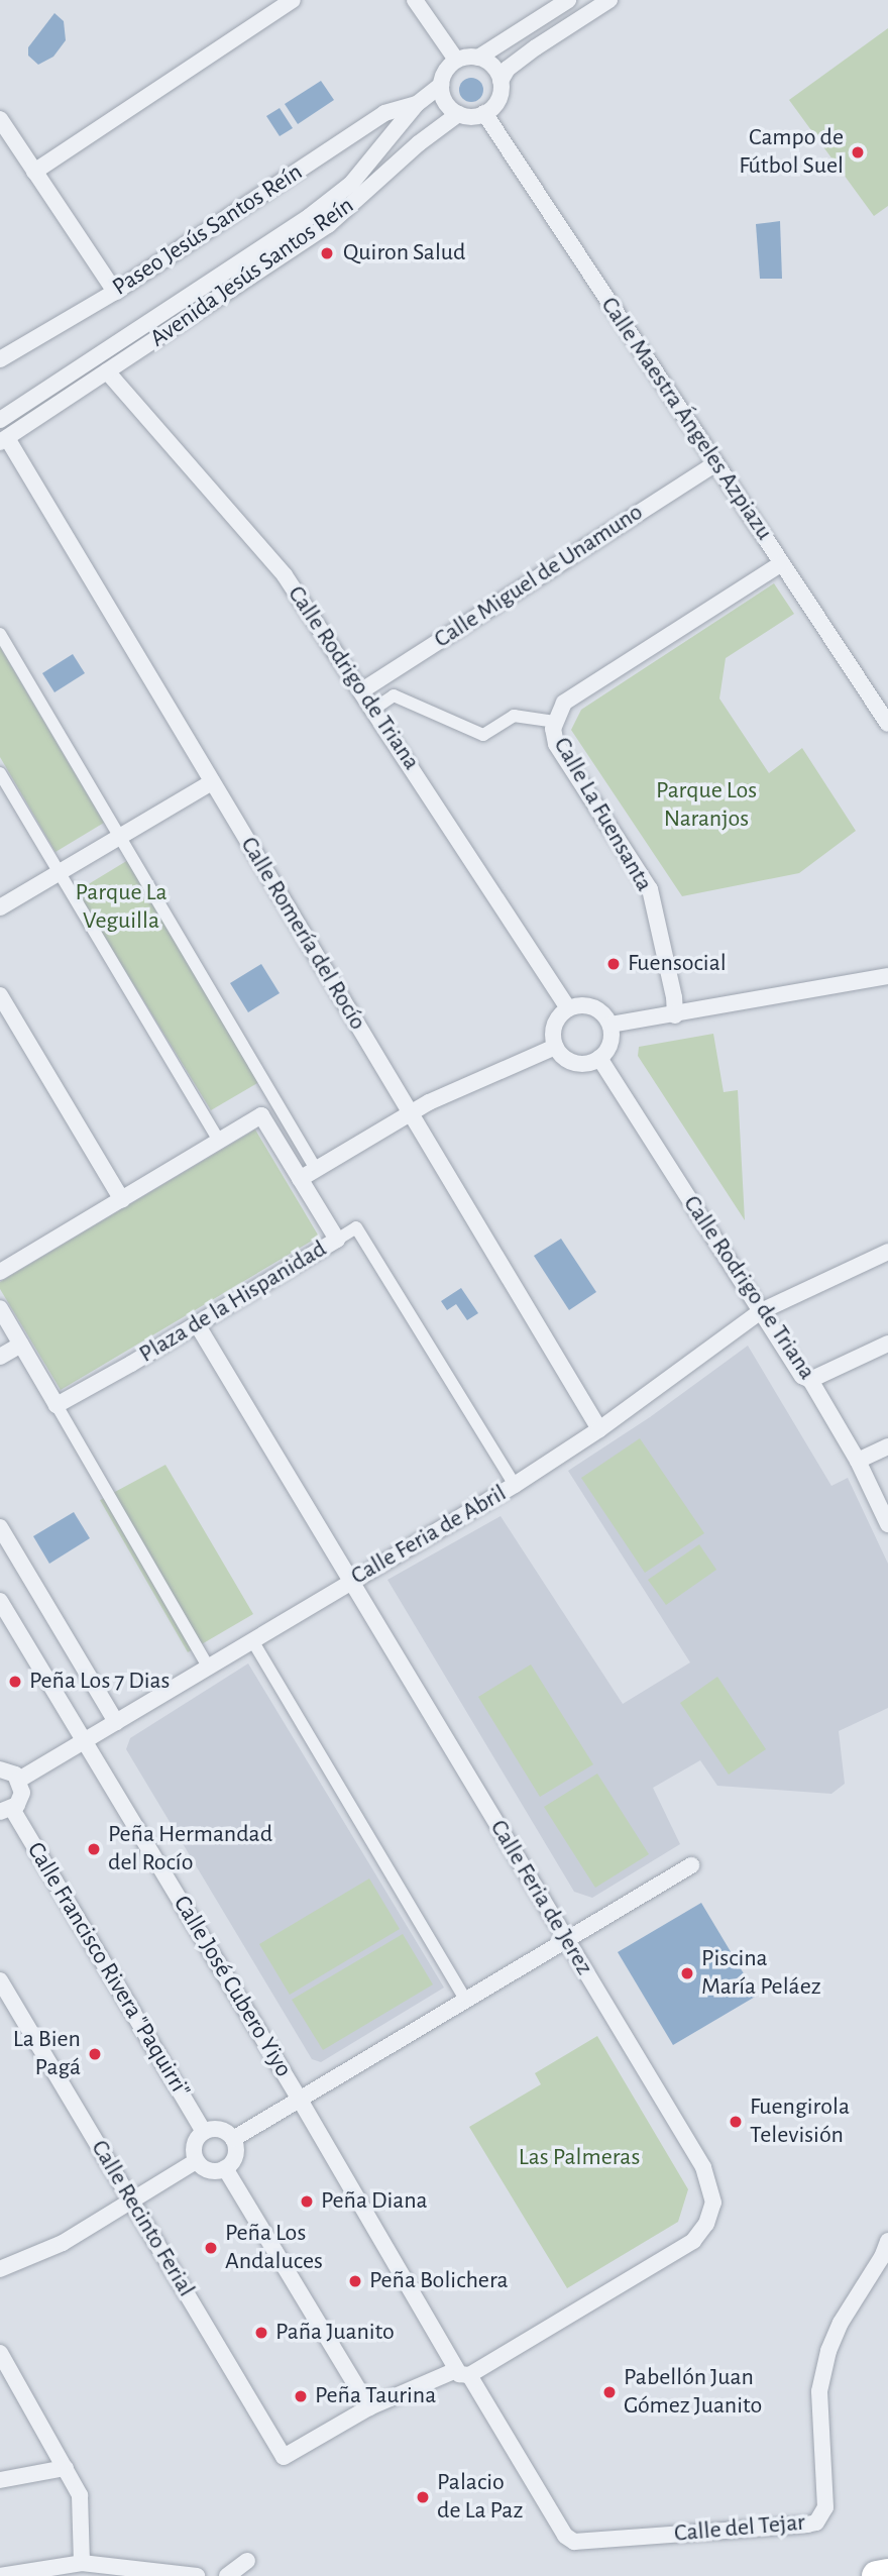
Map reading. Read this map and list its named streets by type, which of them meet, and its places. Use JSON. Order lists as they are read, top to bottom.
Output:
{
  "streets": {
    "street": [
      "Paseo Jesús Santos Reín",
      "Avenida Jesús Santos Reín",
      "Calle Maestra Ángeles Azpiazu",
      "Calle Miguel de Unamuno",
      "Calle Rodrigo de Triana",
      "Calle La Fuensanta",
      "Calle Romería del Rocío",
      "Plaza de la Hispanidad",
      "Calle Feria de Abril",
      "Calle Feria de Jerez",
      "Calle Francisco Rivera \"Paquirri\"",
      "Calle José Cubero Yiyo",
      "Calle Recinto Ferial",
      "Calle del Tejar"
    ]
  },
  "crossings": [
    ["Paseo Jesús Santos Reín", "Avenida Jesús Santos Reín"],
    ["Avenida Jesús Santos Reín", "Calle Maestra Ángeles Azpiazu"],
    ["Avenida Jesús Santos Reín", "Calle Rodrigo de Triana"],
    ["Avenida Jesús Santos Reín", "Calle Romería del Rocío"],
    ["Calle Maestra Ángeles Azpiazu", "Calle Miguel de Unamuno"],
    ["Calle Maestra Ángeles Azpiazu", "Calle La Fuensanta"],
    ["Calle Miguel de Unamuno", "Calle Rodrigo de Triana"],
    ["Calle Rodrigo de Triana", "Calle Feria de Abril"],
    ["Calle Romería del Rocío", "Calle Feria de Abril"],
    ["Plaza de la Hispanidad", "Calle Feria de Jerez"],
    ["Calle Feria de Abril", "Calle Feria de Jerez"],
    ["Calle Feria de Abril", "Calle José Cubero Yiyo"],
    ["Calle Feria de Jerez", "Calle José Cubero Yiyo"],
    ["Calle Feria de Jerez", "Calle Recinto Ferial"],
    ["Calle José Cubero Yiyo", "Calle del Tejar"]
  ],
  "parks": ["Parque Los Naranjos", "Parque La Veguilla", "Las Palmeras"],
  "places": [
    "Campo de Fútbol Suel",
    "Quiron Salud",
    "Fuensocial",
    "Peña Los 7 Dias",
    "Peña Hermandad del Rocío",
    "Piscina María Peláez",
    "La Bien Pagá",
    "Fuengirola Televisión",
    "Peña Diana",
    "Peña Los Andaluces",
    "Peña Bolichera",
    "Paña Juanito",
    "Pabellón Juan Gómez Juanito",
    "Peña Taurina",
    "Palacio de La Paz"
  ]
}
